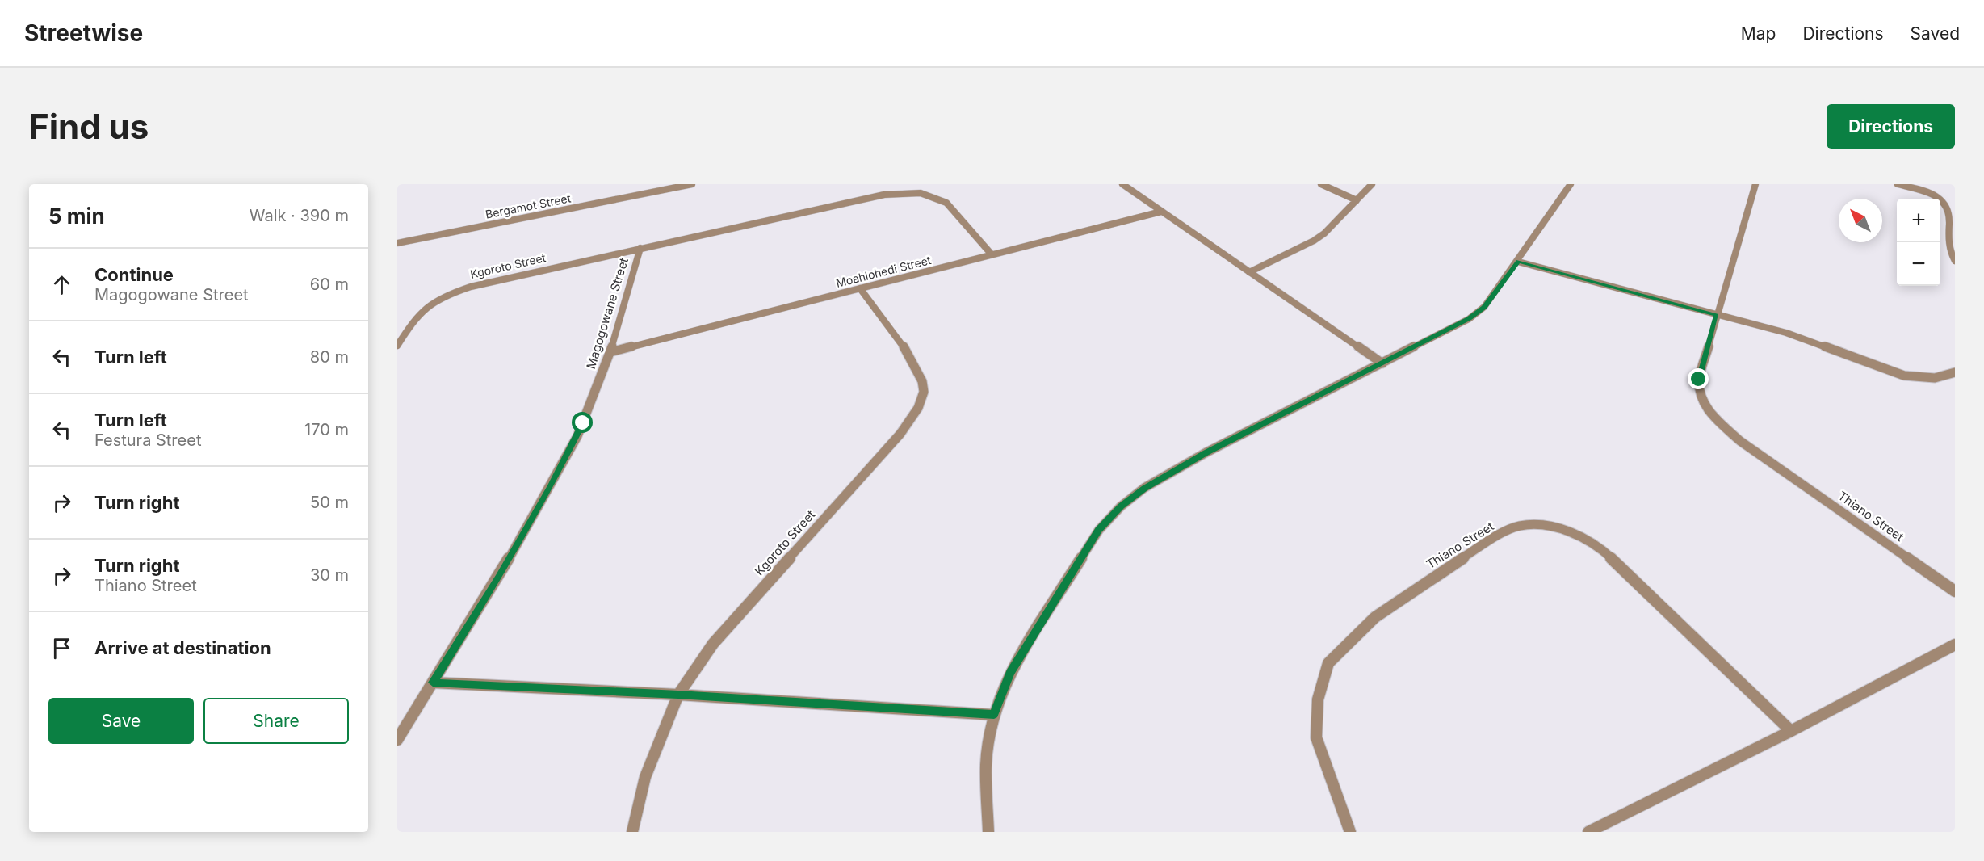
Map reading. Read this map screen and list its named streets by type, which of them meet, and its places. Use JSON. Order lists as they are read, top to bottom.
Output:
{
  "streets": {
    "street": [
      "Bergamot Street",
      "Kgoroto Street",
      "Moahlohedi Street",
      "Magogowane Street",
      "Thiano Street"
    ]
  },
  "crossings": [
    ["Kgoroto Street", "Moahlohedi Street"],
    ["Kgoroto Street", "Magogowane Street"],
    ["Moahlohedi Street", "Magogowane Street"]
  ],
  "north": "top left",
  "page": {
    "header": "Streetwise",
    "nav": ["Map", "Directions", "Saved"],
    "buttons": [
      "Directions",
      ["Save", "Share"]
    ],
    "title": "Find us",
    "heading": ["5 min", "Walk · 390 m"],
    "map_buttons": ["+", "−"],
    "list": [
      ["Continue", "Magogowane Street", "60 m"],
      ["Turn left", "80 m"],
      ["Turn left", "Festura Street", "170 m"],
      ["Turn right", "50 m"],
      ["Turn right", "Thiano Street", "30 m"],
      "Arrive at destination"
    ]
  }
}
